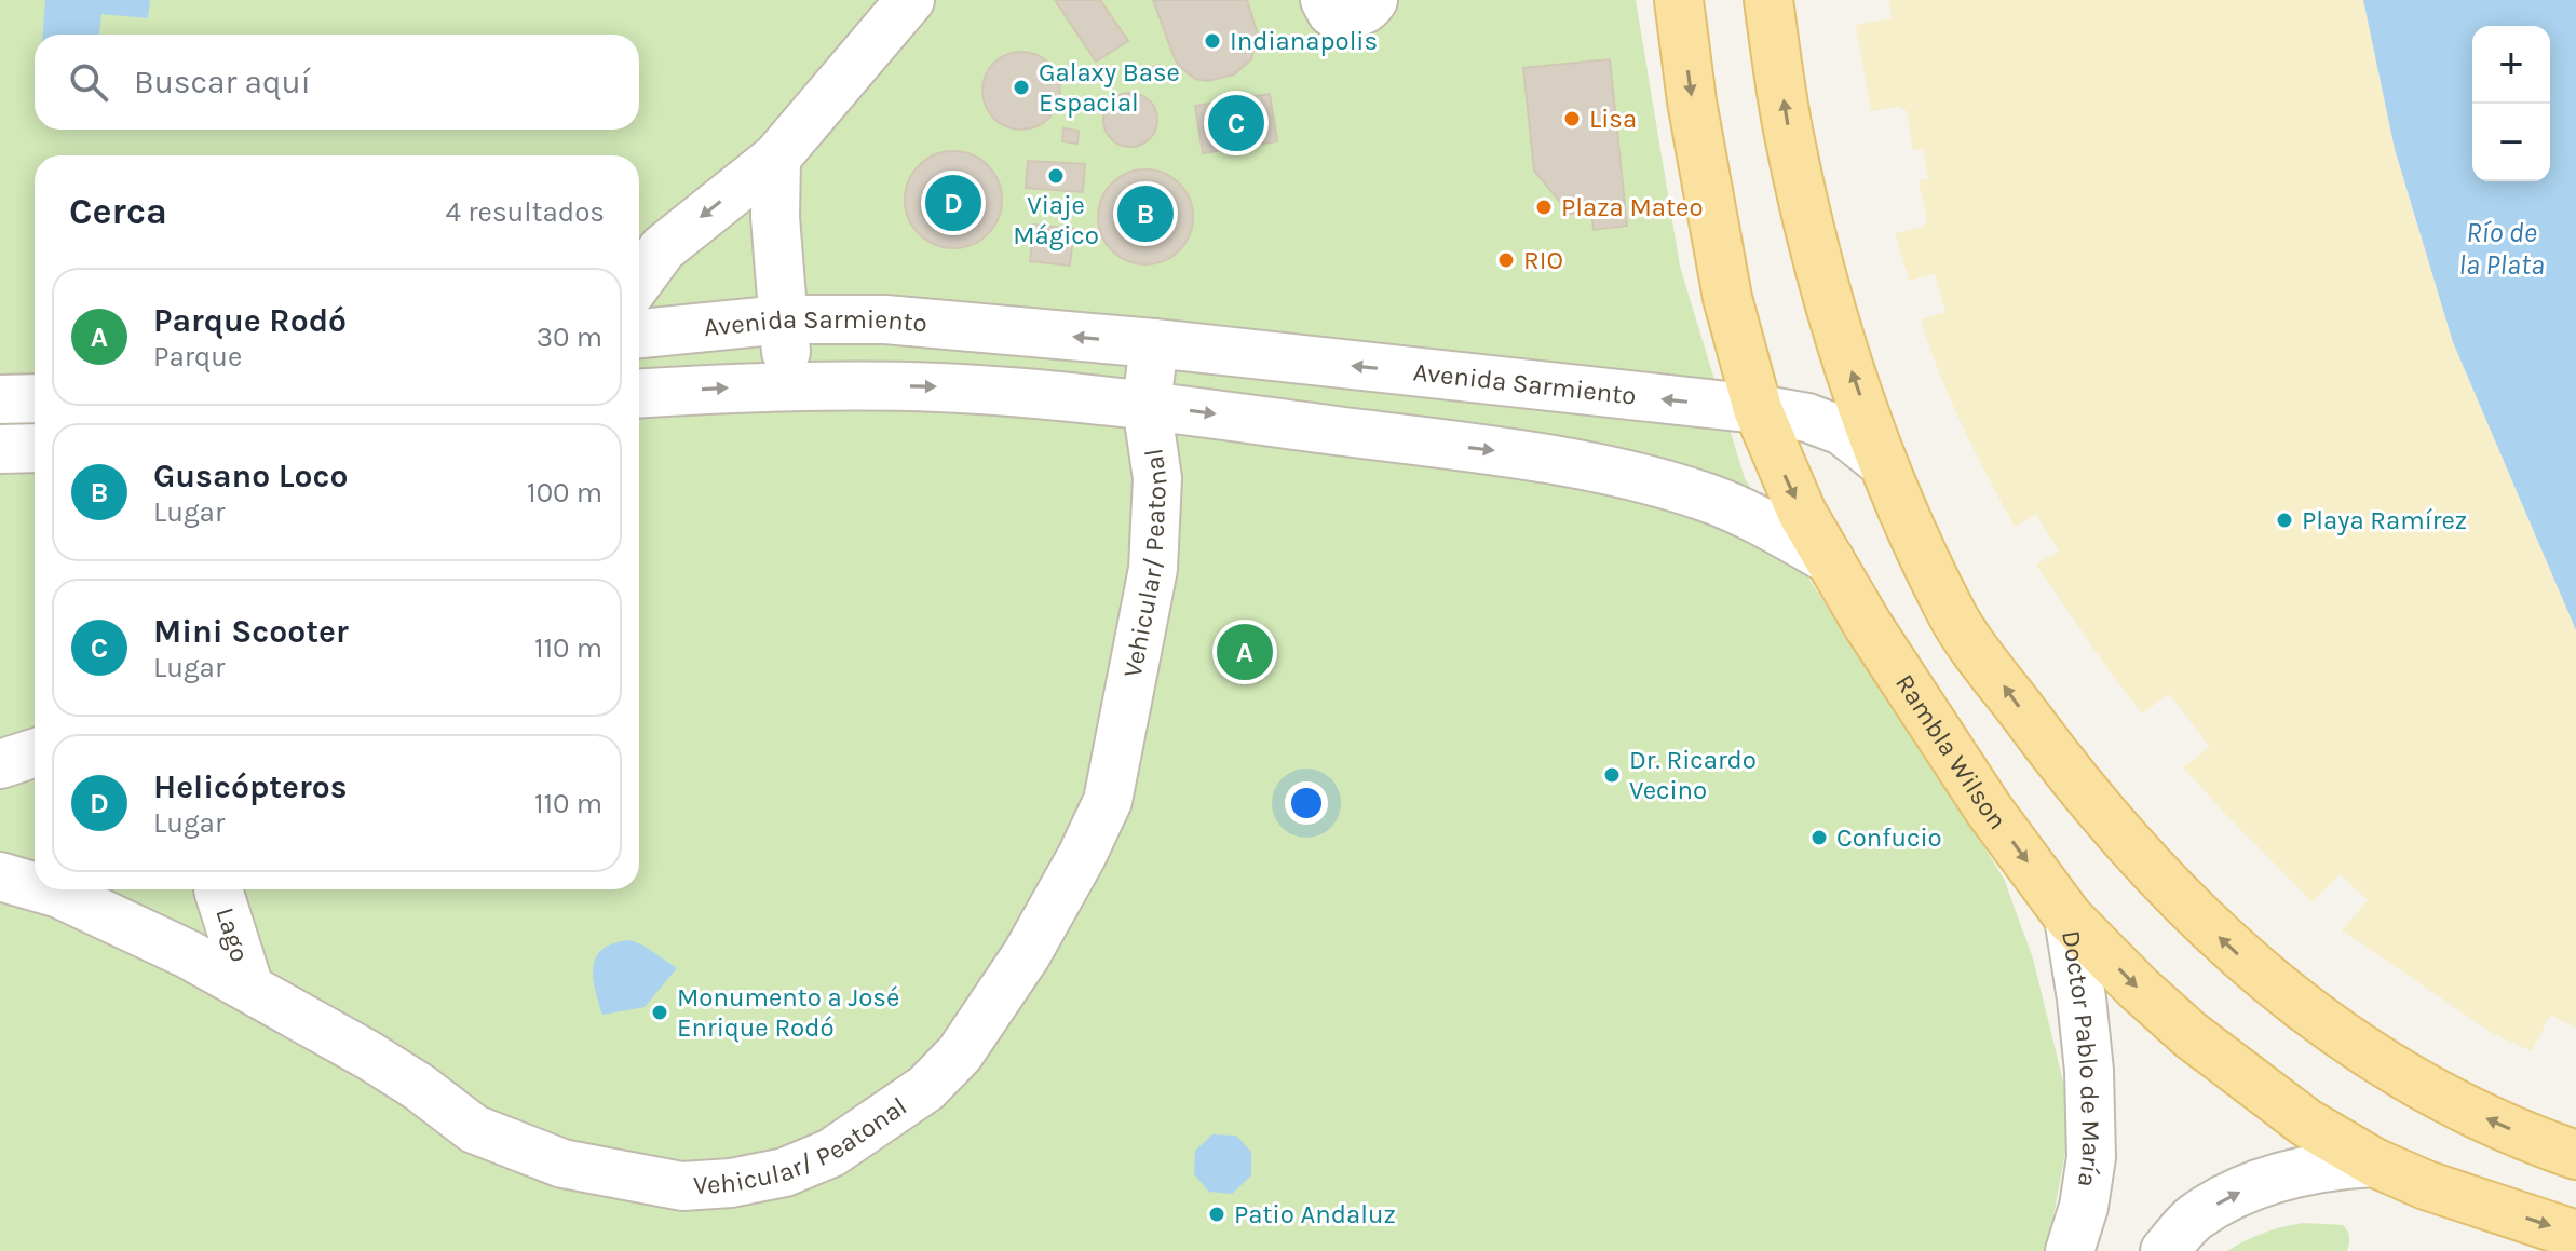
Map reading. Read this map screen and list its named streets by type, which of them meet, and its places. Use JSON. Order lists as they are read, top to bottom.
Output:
{
  "streets": {
    "main road": ["Rambla Wilson"],
    "street": [
      "Avenida Sarmiento",
      "Vehicular/ Peatonal",
      "Lago",
      "Doctor Pablo de María"
    ]
  },
  "crossings": [
    ["Avenida Sarmiento", "Rambla Wilson"],
    ["Vehicular/ Peatonal", "Lago"],
    ["Rambla Wilson", "Doctor Pablo de María"]
  ],
  "water": ["Río de la Plata"],
  "places": [
    "Indianapolis",
    "Galaxy Base Espacial",
    "Lisa",
    "Viaje Mágico",
    "Plaza Mateo",
    "RIO",
    "Playa Ramírez",
    "Dr. Ricardo Vecino",
    "Confucio",
    "Monumento a José Enrique Rodó",
    "Patio Andaluz"
  ],
  "page": {
    "map_buttons": ["+", "−"],
    "search": "Buscar aquí",
    "pins": [
      "C",
      "D",
      "B",
      "A"
    ],
    "heading": ["Cerca", "4 resultados"],
    "list": [
      {
        "mark": "A",
        "name": "Parque Rodó",
        "note": "Parque",
        "value": "30 m"
      },
      {
        "mark": "B",
        "name": "Gusano Loco",
        "note": "Lugar",
        "value": "100 m"
      },
      {
        "mark": "C",
        "name": "Mini Scooter",
        "note": "Lugar",
        "value": "110 m"
      },
      {
        "mark": "D",
        "name": "Helicópteros",
        "note": "Lugar",
        "value": "110 m"
      }
    ]
  }
}
